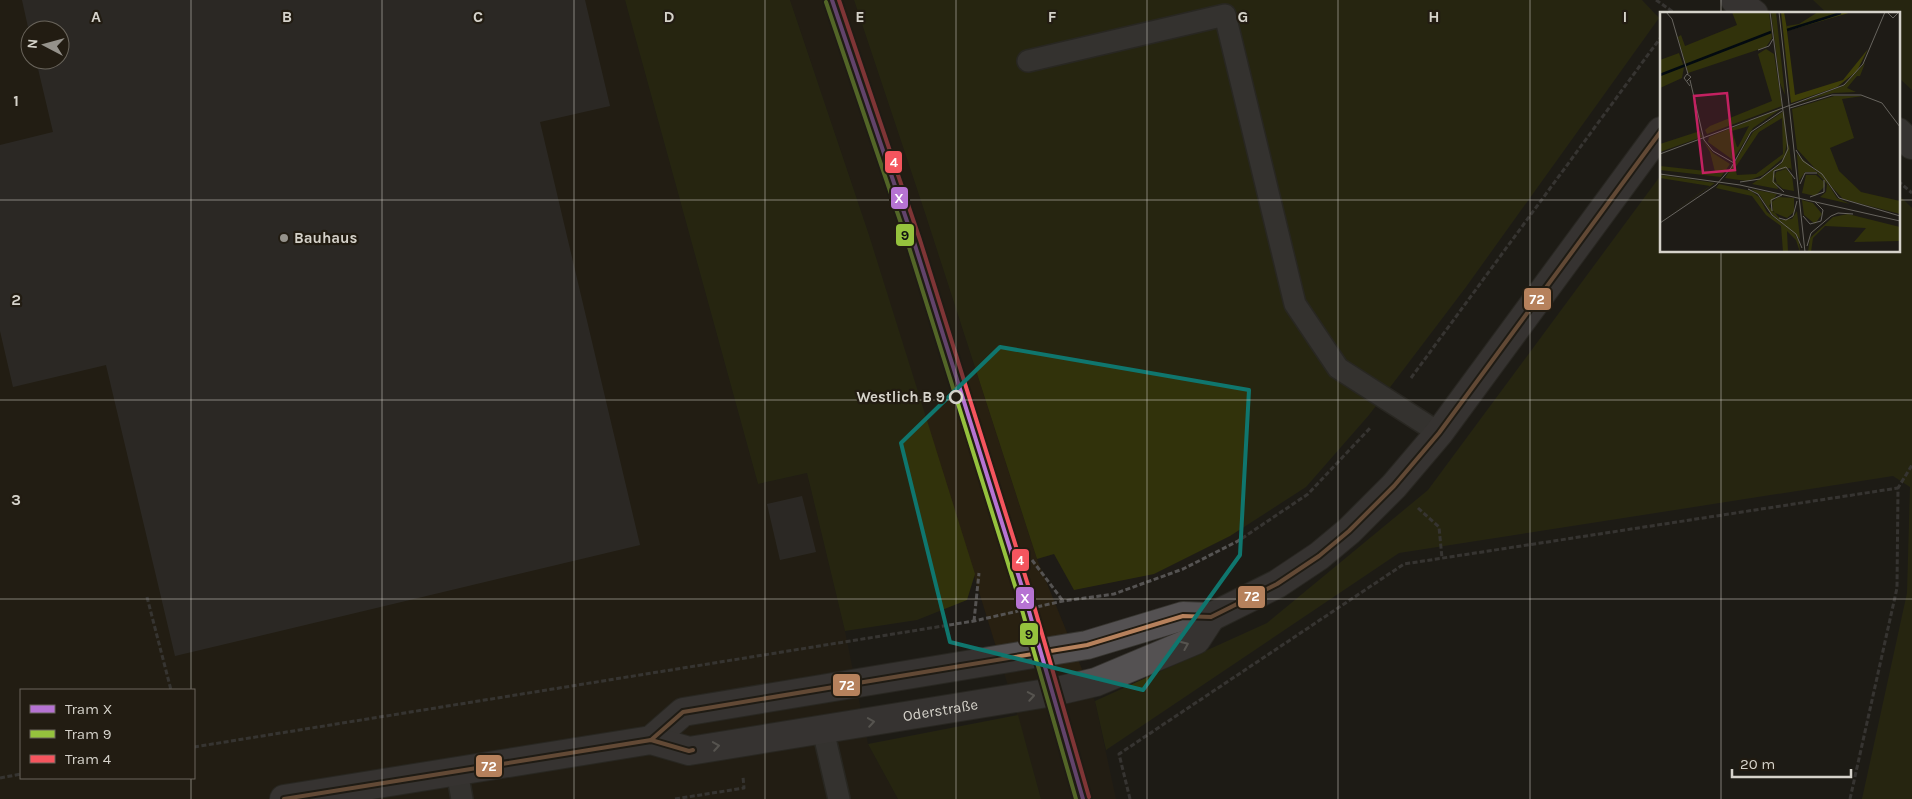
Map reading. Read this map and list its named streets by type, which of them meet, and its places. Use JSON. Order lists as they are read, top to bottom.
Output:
{
  "streets": {
    "street": ["Oderstraße"]
  },
  "places": ["Bauhaus", "Westlich B 9"],
  "lines": [
    "tram line X",
    "tram line 4",
    "tram line 9",
    "transit line 72"
  ],
  "legend": ["Tram X", "Tram 9", "Tram 4"],
  "scale_bar": "20 m",
  "north": "left",
  "grid": {
    "columns": [
      "A",
      "B",
      "C",
      "D",
      "E",
      "F",
      "G",
      "H",
      "I"
    ],
    "rows": ["1", "2", "3"]
  }
}
